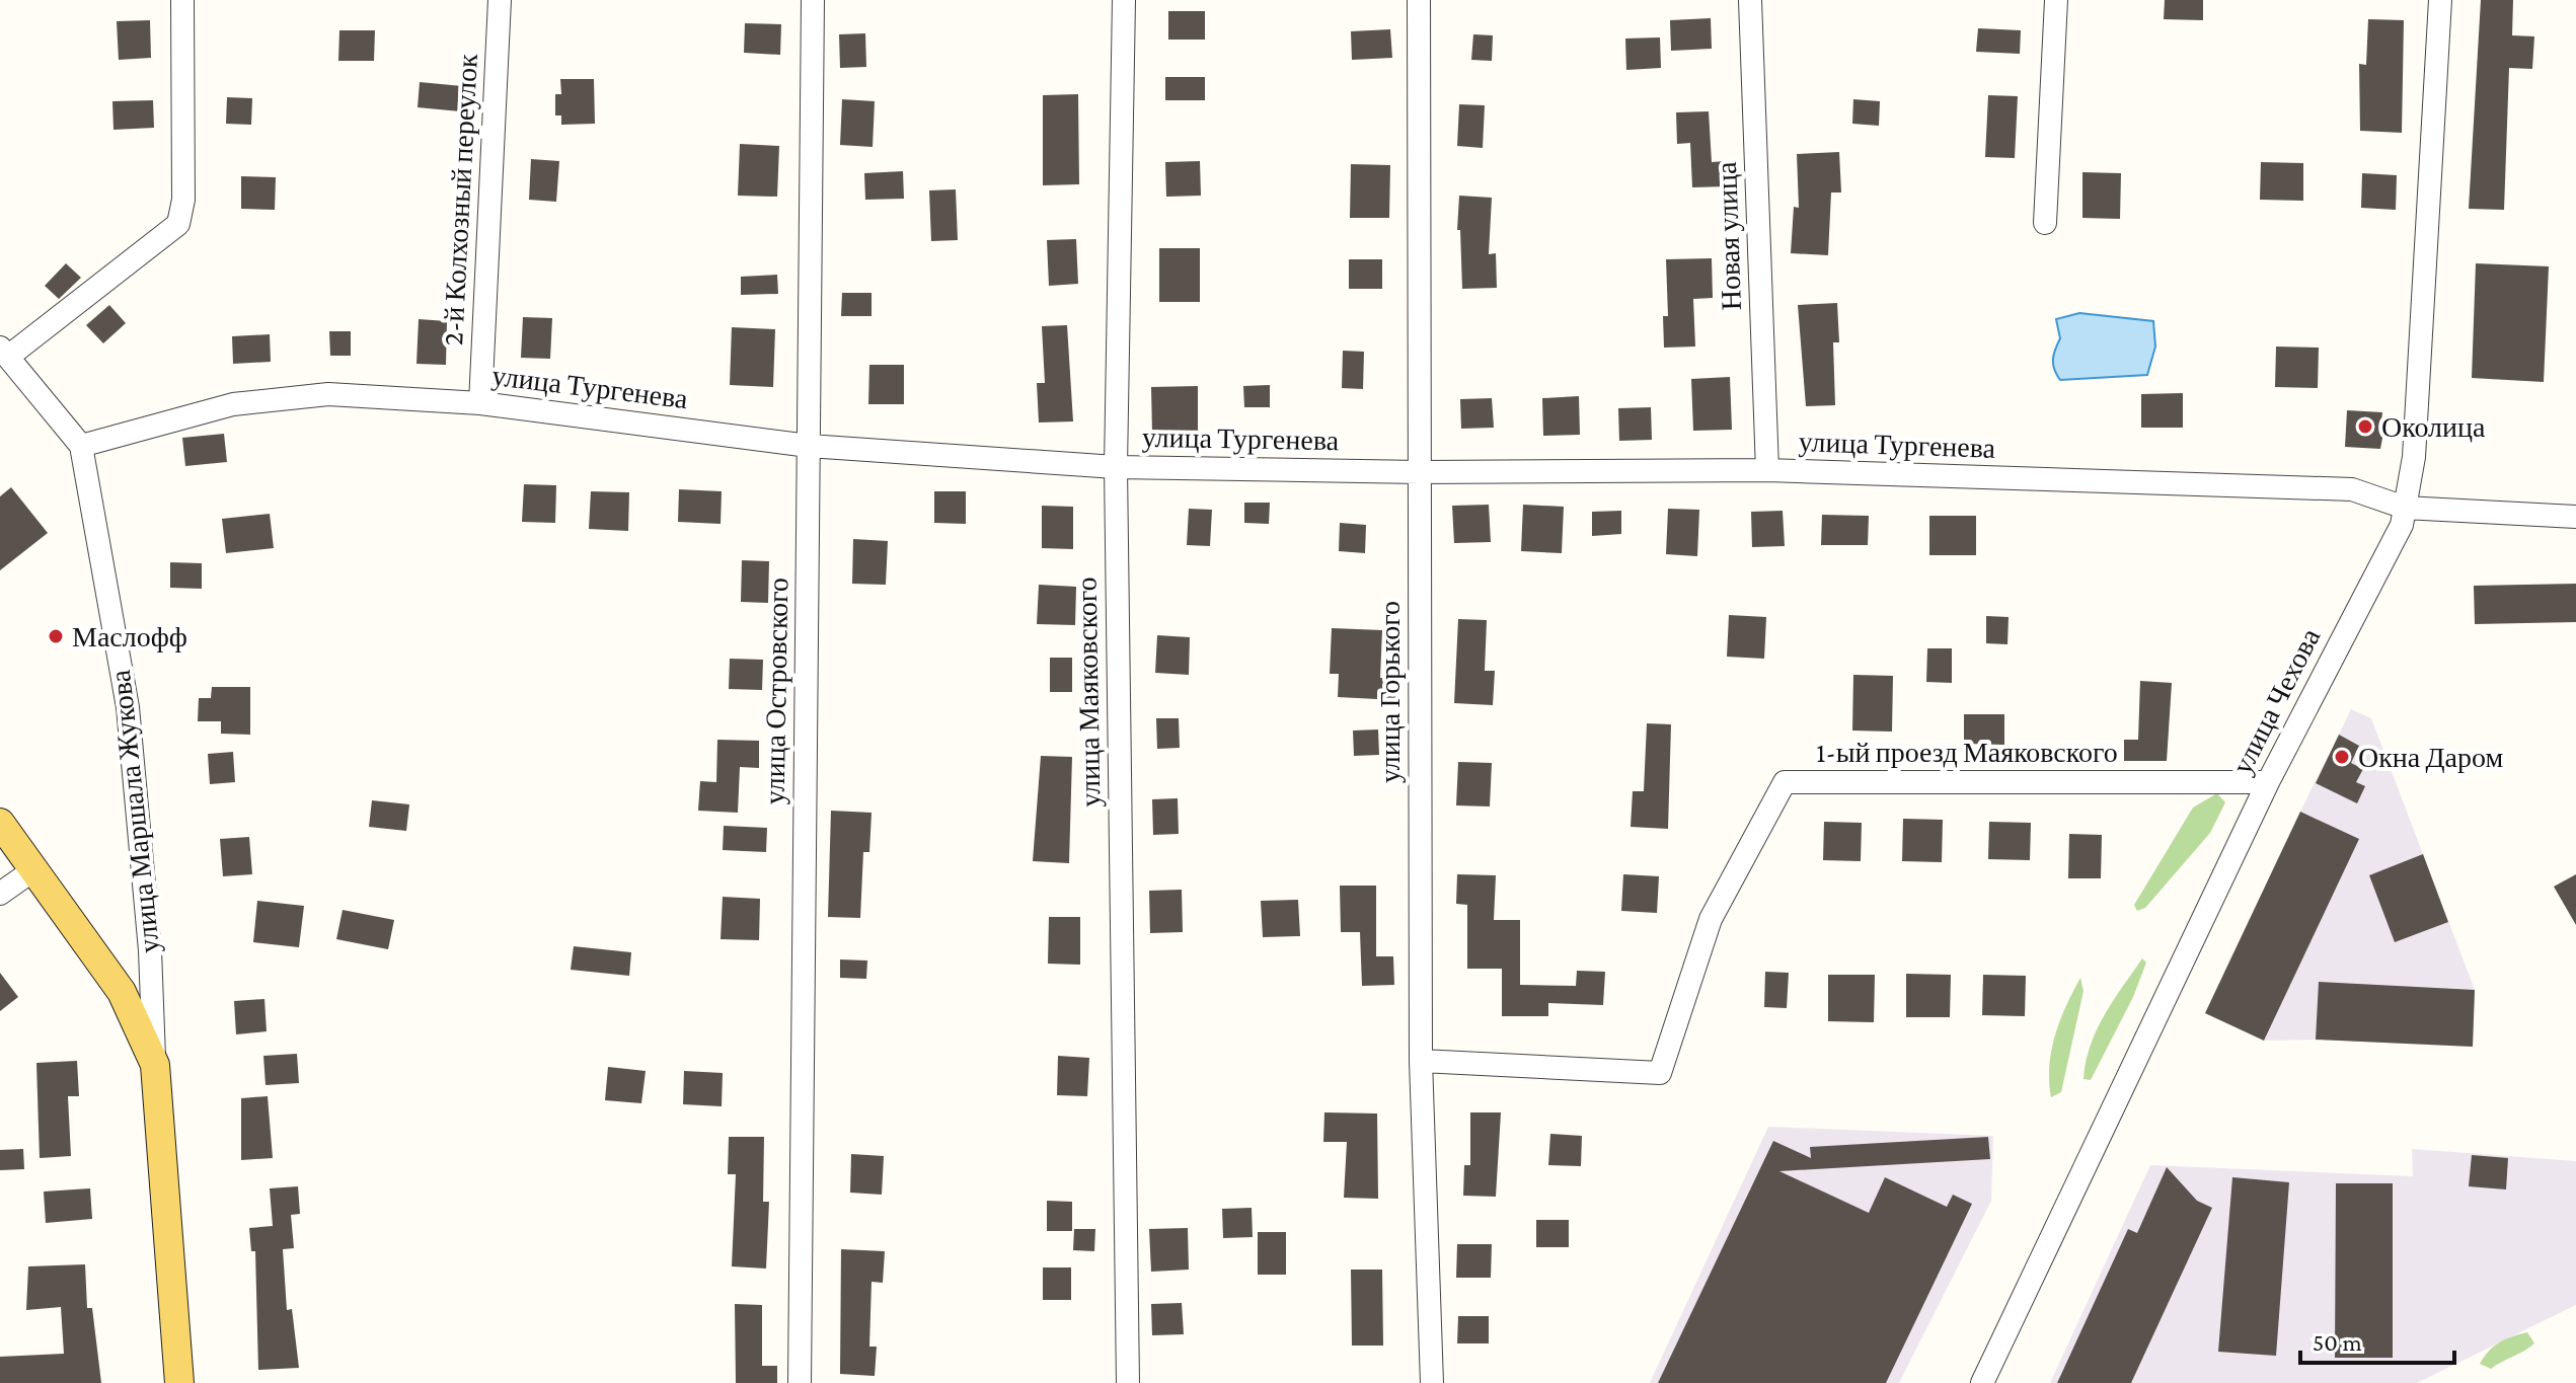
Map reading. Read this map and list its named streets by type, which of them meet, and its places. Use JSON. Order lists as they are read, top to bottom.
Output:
{
  "streets": {
    "main road": ["улица Маршала Жукова"],
    "street": [
      "2-й Колхозный переулок",
      "Новая улица",
      "улица Тургенева",
      "улица Островского",
      "улица Маяковского",
      "улица Горького",
      "улица Чехова",
      "1-ый проезд Маяковского"
    ]
  },
  "crossings": [
    ["2-й Колхозный переулок", "улица Тургенева"],
    ["Новая улица", "улица Тургенева"],
    ["улица Тургенева", "улица Островского"],
    ["улица Тургенева", "улица Маяковского"],
    ["улица Тургенева", "улица Горького"],
    ["улица Тургенева", "улица Чехова"],
    ["улица Тургенева", "улица Маршала Жукова"],
    ["улица Горького", "1-ый проезд Маяковского"],
    ["улица Чехова", "1-ый проезд Маяковского"]
  ],
  "places": ["Околица", "Маслофф", "Окна Даром"],
  "scale_bar": "50 m"
}
